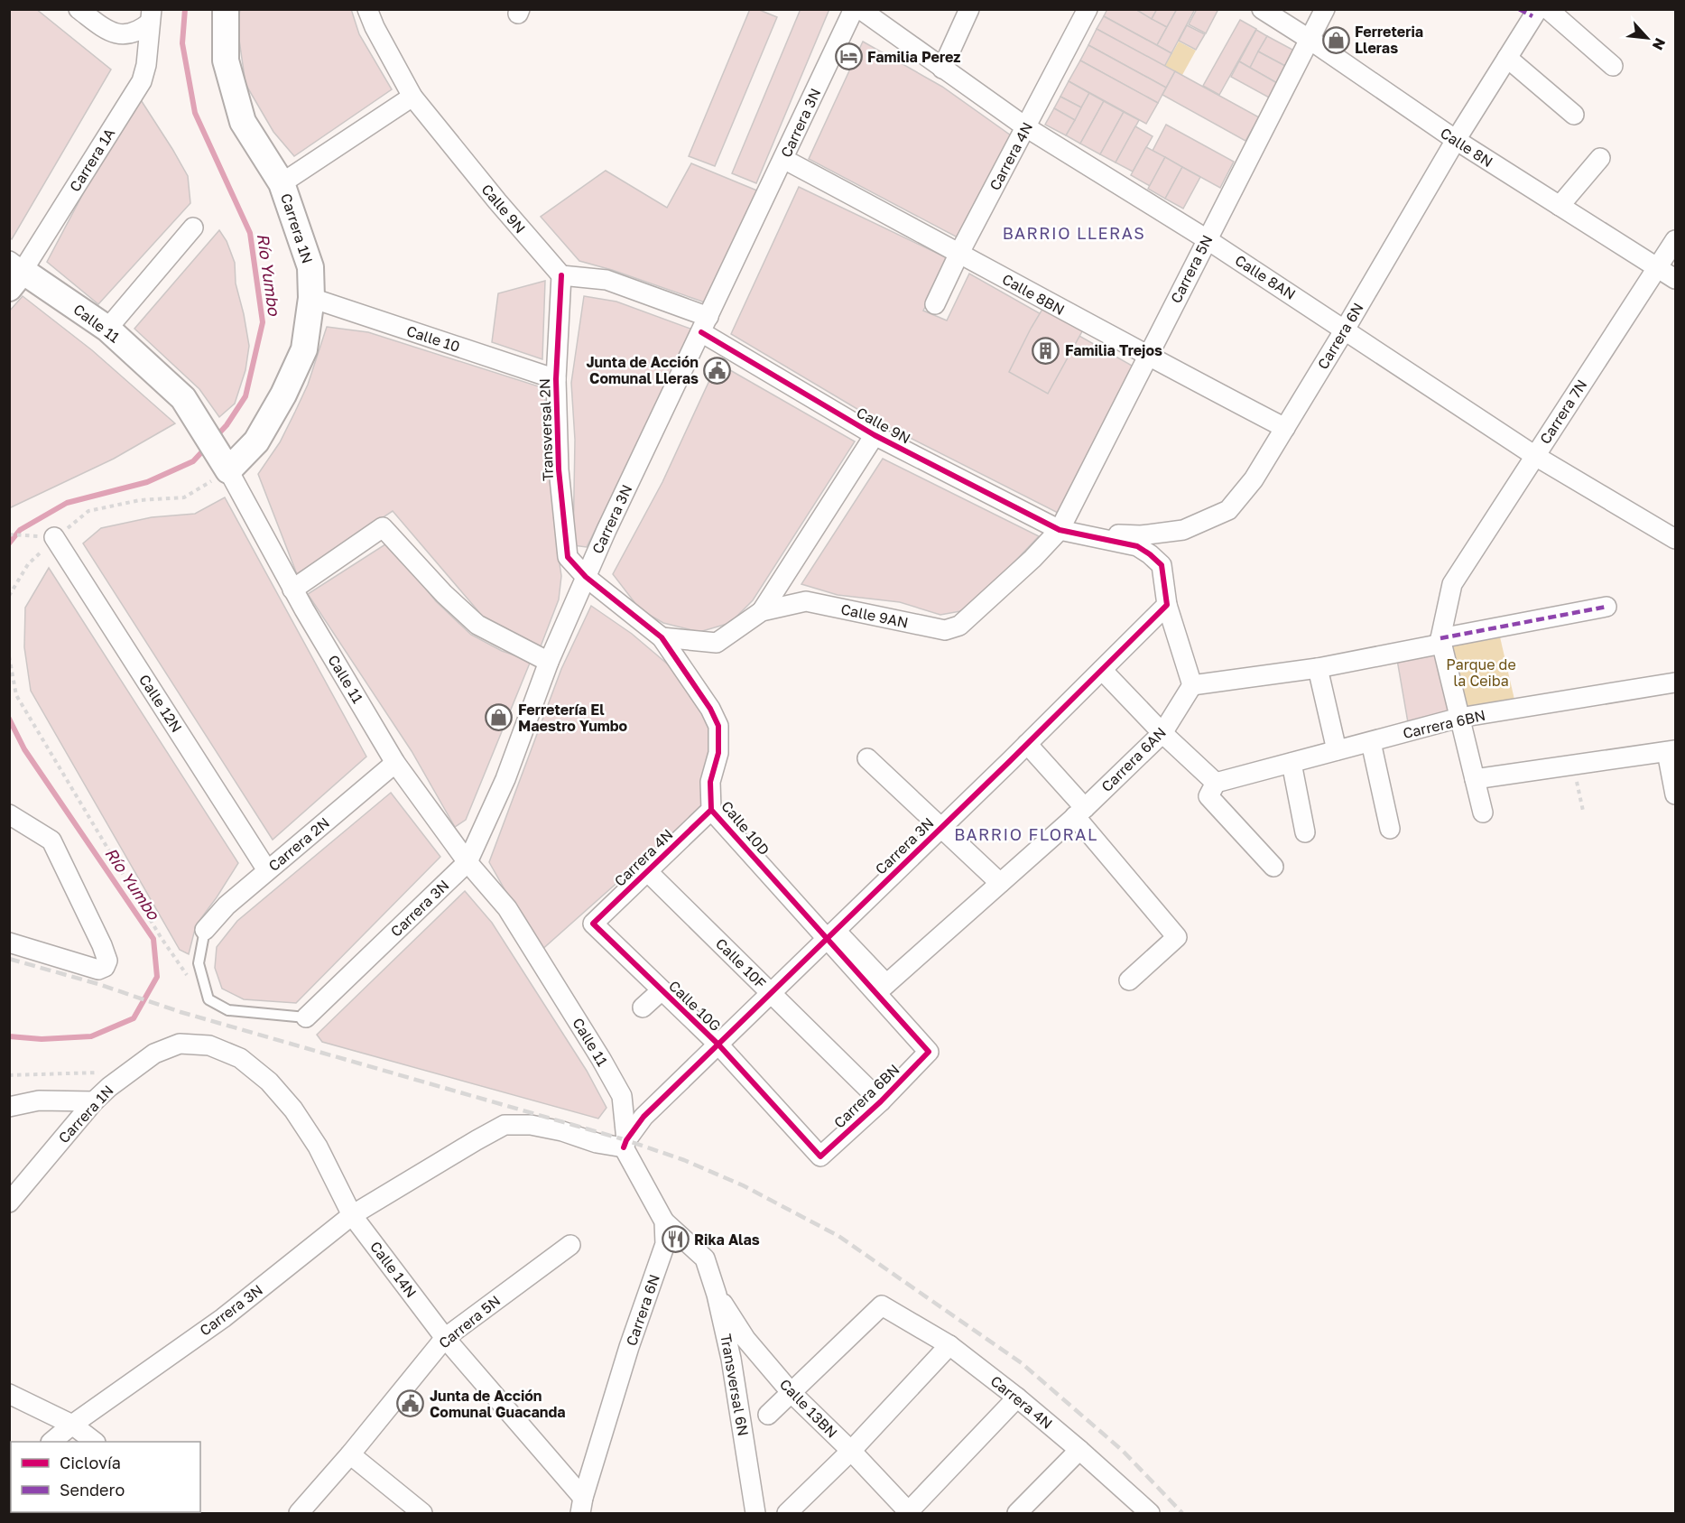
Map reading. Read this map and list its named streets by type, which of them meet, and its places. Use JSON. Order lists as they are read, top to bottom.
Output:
{
  "streets": {
    "street": [
      "Carrera 3N",
      "Calle 8N",
      "Carrera 4N",
      "Carrera 1A",
      "Calle 9N",
      "Carrera 1N",
      "Carrera 5N",
      "Calle 8AN",
      "Calle 8BN",
      "Calle 11",
      "Carrera 6N",
      "Calle 10",
      "Carrera 7N",
      "Transversal 2N",
      "Calle 9AN",
      "Calle 12N",
      "Carrera 6BN",
      "Carrera 6AN",
      "Calle 10D",
      "Carrera 2N",
      "Calle 10F",
      "Calle 10G",
      "Calle 14N",
      "Transversal 6N",
      "Calle 13BN"
    ]
  },
  "crossings": [
    ["Carrera 3N", "Calle 9N"],
    ["Carrera 3N", "Calle 8BN"],
    ["Carrera 3N", "Calle 11"],
    ["Carrera 3N", "Transversal 2N"],
    ["Carrera 3N", "Calle 10D"],
    ["Carrera 3N", "Calle 10F"],
    ["Carrera 3N", "Calle 10G"],
    ["Carrera 3N", "Calle 14N"],
    ["Calle 8N", "Carrera 5N"],
    ["Calle 8N", "Carrera 6N"],
    ["Calle 8N", "Carrera 7N"],
    ["Carrera 4N", "Calle 8AN"],
    ["Carrera 4N", "Calle 8BN"],
    ["Carrera 4N", "Calle 10D"],
    ["Carrera 4N", "Calle 10F"],
    ["Carrera 4N", "Calle 10G"],
    ["Carrera 4N", "Calle 13BN"],
    ["Carrera 1A", "Calle 11"],
    ["Calle 9N", "Carrera 5N"],
    ["Calle 9N", "Carrera 6N"],
    ["Calle 9N", "Transversal 2N"],
    ["Calle 9N", "Calle 9AN"],
    ["Carrera 1N", "Calle 11"],
    ["Carrera 1N", "Calle 10"],
    ["Carrera 1N", "Calle 14N"],
    ["Carrera 5N", "Calle 8AN"],
    ["Carrera 5N", "Calle 8BN"],
    ["Carrera 5N", "Carrera 6N"],
    ["Carrera 5N", "Calle 9AN"],
    ["Carrera 5N", "Calle 14N"],
    ["Calle 8AN", "Carrera 6N"],
    ["Calle 8AN", "Carrera 7N"],
    ["Calle 8BN", "Carrera 6N"],
    ["Calle 11", "Carrera 2N"],
    ["Carrera 6N", "Calle 9AN"],
    ["Carrera 6N", "Calle 14N"],
    ["Carrera 6N", "Transversal 6N"],
    ["Calle 10", "Transversal 2N"],
    ["Transversal 2N", "Calle 10D"],
    ["Calle 9AN", "Calle 10D"],
    ["Calle 12N", "Carrera 2N"],
    ["Carrera 6BN", "Calle 10D"],
    ["Carrera 6BN", "Calle 10F"],
    ["Carrera 6BN", "Calle 10G"],
    ["Carrera 6AN", "Calle 10D"],
    ["Transversal 6N", "Calle 13BN"]
  ],
  "districts": ["BARRIO LLERAS", "BARRIO FLORAL"],
  "water": ["Río Yumbo"],
  "parks": ["Parque de la Ceiba"],
  "places": {
    "shop": ["Ferreteria Lleras", "Ferretería El Maestro Yumbo"],
    "hotel": ["Familia Perez"],
    "building": ["Familia Trejos"],
    "public building": ["Junta de Acción Comunal Lleras", "Junta de Acción Comunal Guacanda"],
    "restaurant": ["Rika Alas"]
  },
  "legend": ["Ciclovía", "Sendero"],
  "north": "bottom right"
}
